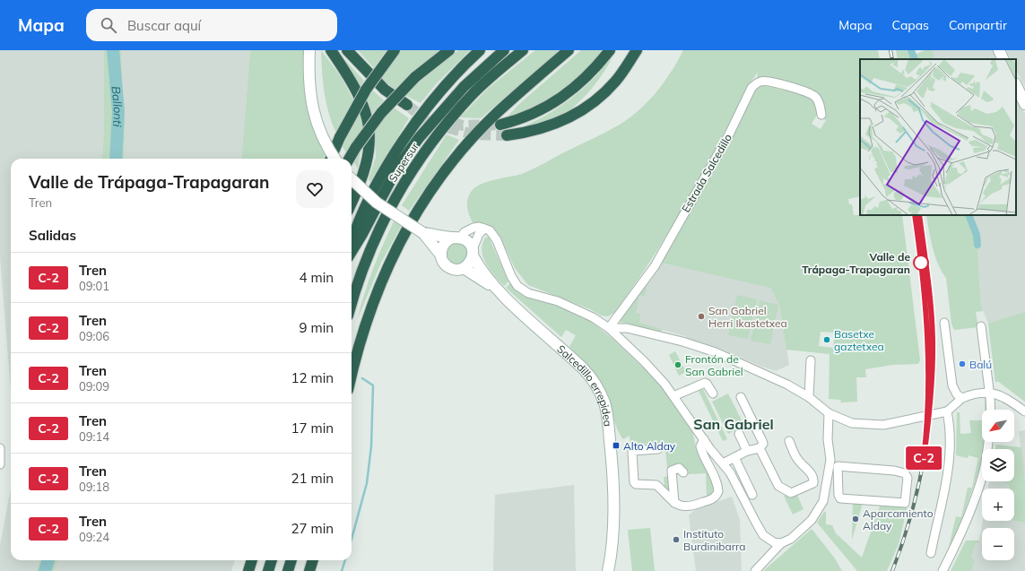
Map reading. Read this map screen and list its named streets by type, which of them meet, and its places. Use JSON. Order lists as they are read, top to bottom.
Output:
{
  "streets": {
    "highway": ["Supersur"],
    "street": ["Estrada Salcedillo", "Salcedillo errepidea"]
  },
  "districts": ["San Gabriel"],
  "water": ["Ballonti"],
  "places": {
    "other": [
      "Valle de Trápaga-Trapagaran",
      "San Gabriel Herri Ikastetxea",
      "Basetxe gaztetxea",
      "Balú",
      "Frontón de San Gabriel",
      "Aparcamiento Alday",
      "Instituto Burdinibarra"
    ],
    "transit": ["Alto Alday"]
  },
  "north": "bottom left",
  "page": {
    "header": "Mapa",
    "search": "Buscar aquí",
    "nav": ["Mapa", "Capas", "Compartir"],
    "on_map": "C-2",
    "heading": [
      ["Valle de Trápaga-Trapagaran", "Tren"],
      "Salidas"
    ],
    "list": [
      {
        "mark": "C-2",
        "name": "Tren",
        "note": "09:01",
        "value": "4 min"
      },
      {
        "mark": "C-2",
        "name": "Tren",
        "note": "09:06",
        "value": "9 min"
      },
      {
        "mark": "C-2",
        "name": "Tren",
        "note": "09:09",
        "value": "12 min"
      },
      {
        "mark": "C-2",
        "name": "Tren",
        "note": "09:14",
        "value": "17 min"
      },
      {
        "mark": "C-2",
        "name": "Tren",
        "note": "09:18",
        "value": "21 min"
      },
      {
        "mark": "C-2",
        "name": "Tren",
        "note": "09:24",
        "value": "27 min"
      }
    ],
    "map_buttons": ["+", "−"]
  }
}
